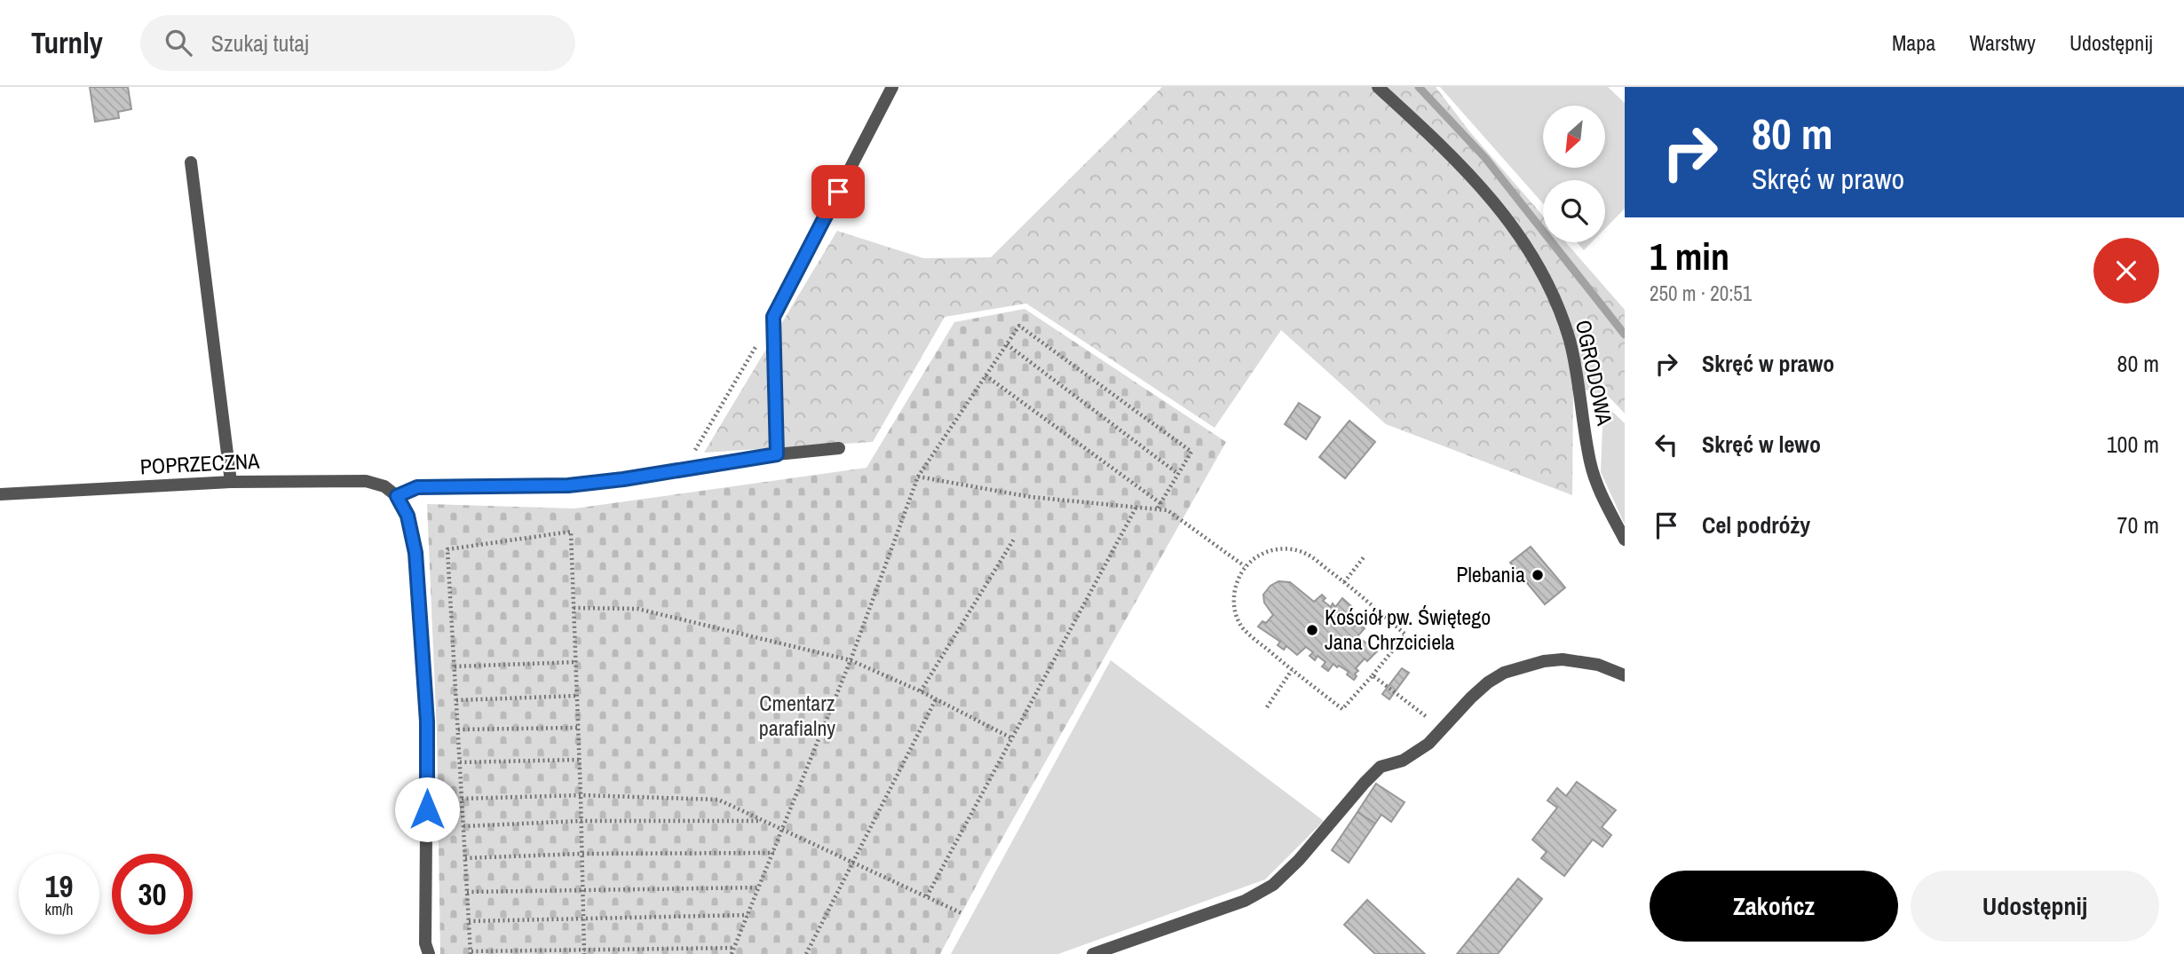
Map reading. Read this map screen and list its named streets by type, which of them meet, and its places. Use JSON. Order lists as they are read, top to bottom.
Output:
{
  "streets": {
    "street": ["OGRODOWA", "POPRZECZNA"]
  },
  "parks": ["Cmentarz parafialny"],
  "places": ["Plebania", "Kościół pw. Świętego Jana Chrzciciela"],
  "north": "bottom left",
  "page": {
    "header": "Turnly",
    "search": "Szukaj tutaj",
    "nav": ["Mapa", "Warstwy", "Udostępnij"],
    "turn": ["80 m", "Skręć w prawo"],
    "heading": ["1 min", "250 m · 20:51"],
    "list": [
      {
        "name": "Skręć w prawo",
        "value": "80 m"
      },
      {
        "name": "Skręć w lewo",
        "value": "100 m"
      },
      {
        "name": "Cel podróży",
        "value": "70 m"
      }
    ],
    "speed": "19 km/h",
    "limit": "30",
    "buttons": ["Zakończ", "Udostępnij"]
  }
}
